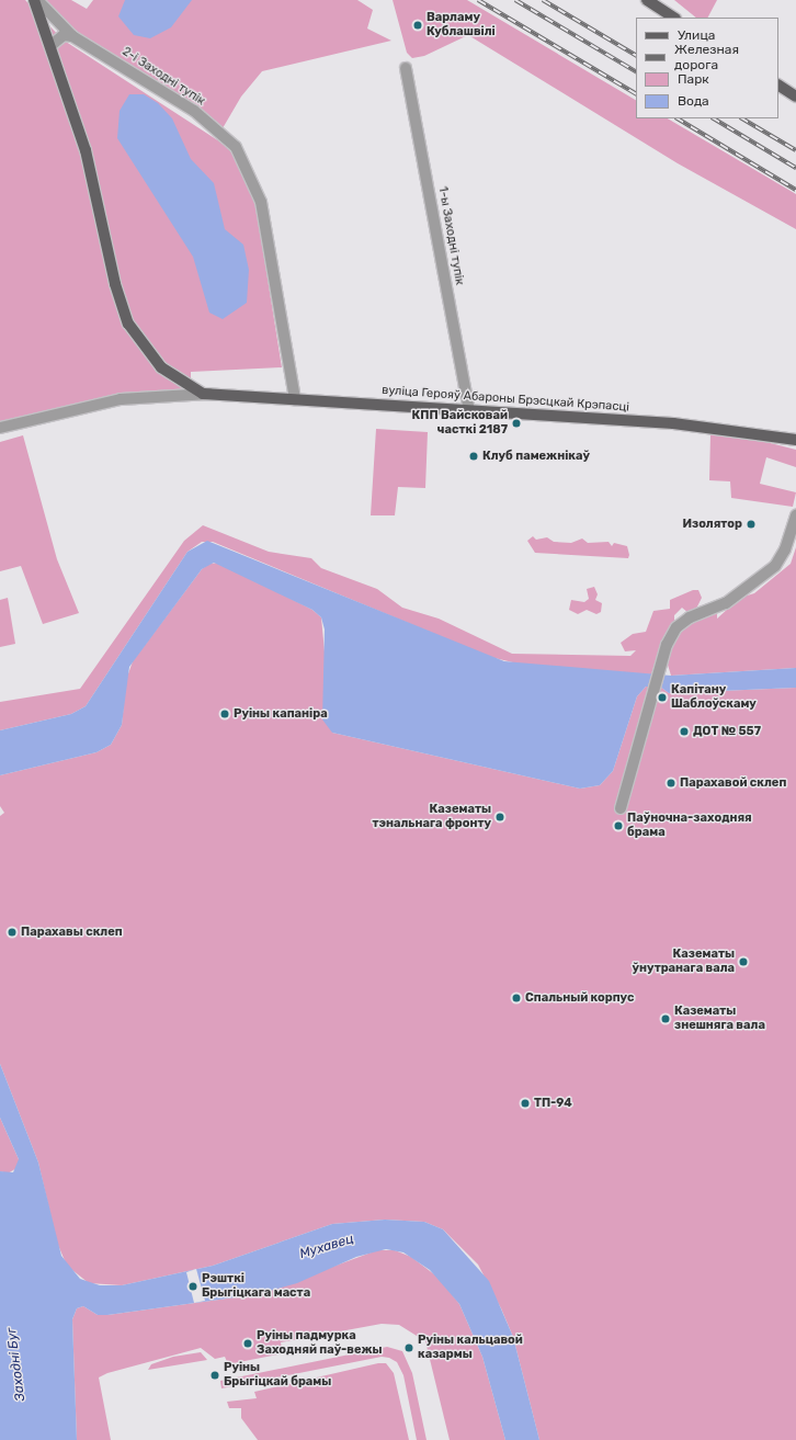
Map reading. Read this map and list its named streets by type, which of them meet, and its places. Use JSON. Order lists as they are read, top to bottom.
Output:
{
  "streets": {
    "main road": ["вуліца Герояў Абароны Брэсцкай Крэпасці"],
    "street": ["2-і Заходні тупік", "1-ы Заходні тупік"]
  },
  "crossings": [
    ["2-і Заходні тупік", "вуліца Герояў Абароны Брэсцкай Крэпасці"],
    ["1-ы Заходні тупік", "вуліца Герояў Абароны Брэсцкай Крэпасці"]
  ],
  "water": ["Мухавец", "Заходні Буг"],
  "places": [
    "Варламу Кублашвілі",
    "КПП Вайсковай часткі 2187",
    "Клуб памежнікаў",
    "Изолятор",
    "Капітану Шаблоўскаму",
    "Руіны капаніра",
    "ДОТ № 557",
    "Парахавой склеп",
    "Казематы тэнальнага фронту",
    "Паўночна-заходняя брама",
    "Парахавы склеп",
    "Казематы ўнутранага вала",
    "Спальный корпус",
    "Казематы знешняга вала",
    "ТП-94",
    "Рэшткі Брыгіцкага маста",
    "Руіны падмурка Заходняй паў-вежы",
    "Руіны кальцавой казармы",
    "Руіны Брыгіцкай брамы"
  ],
  "legend": [
    "Улица",
    "Железная дорога",
    "Парк",
    "Вода"
  ]
}
